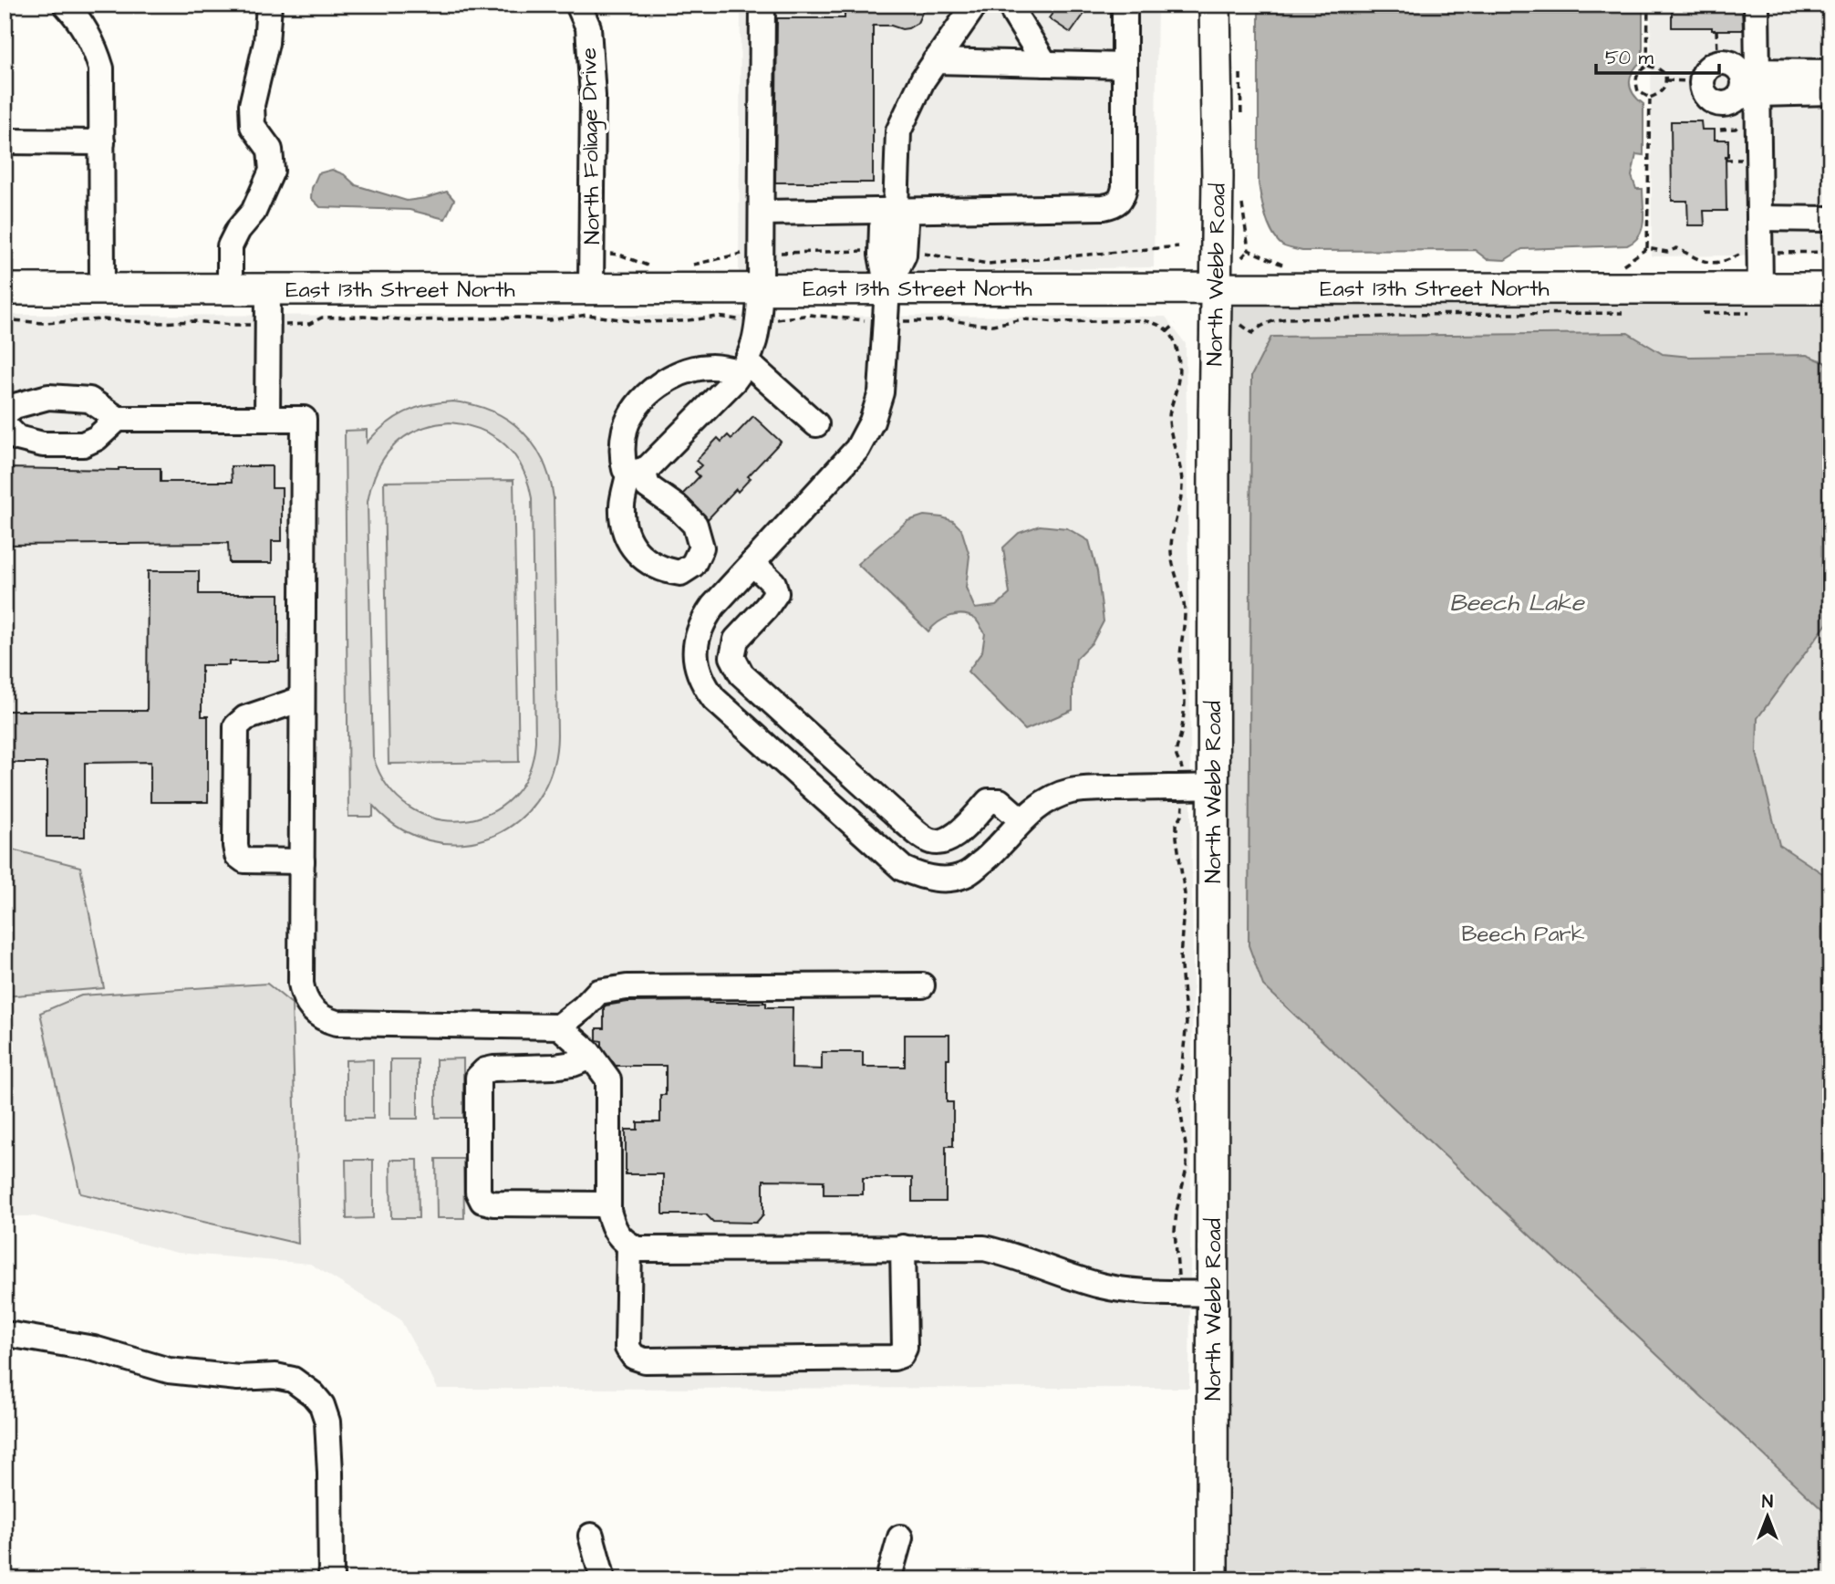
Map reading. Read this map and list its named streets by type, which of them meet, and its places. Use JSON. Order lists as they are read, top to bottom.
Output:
{
  "streets": {
    "main road": ["North Webb Road", "East 13th Street North"],
    "street": ["North Foliage Drive"]
  },
  "crossings": [
    ["North Foliage Drive", "East 13th Street North"],
    ["North Webb Road", "East 13th Street North"]
  ],
  "water": ["Beech Lake"],
  "parks": ["Beech Park"],
  "scale_bar": "50 m",
  "north": "top"
}
